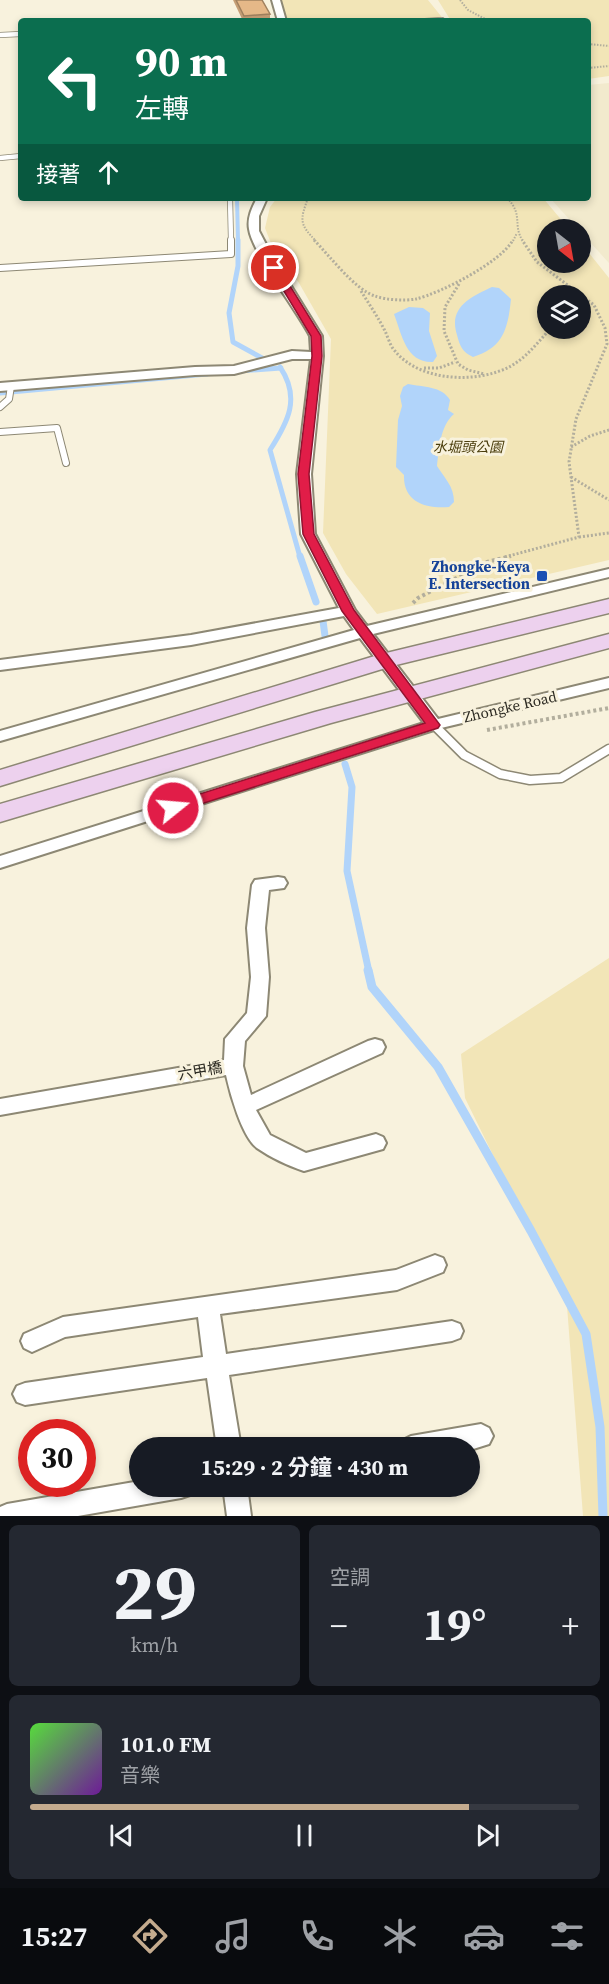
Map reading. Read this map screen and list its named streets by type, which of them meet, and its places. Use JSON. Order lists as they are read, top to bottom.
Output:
{
  "streets": {
    "street": ["Zhongke Road", "六甲橋"]
  },
  "parks": ["水堀頭公園"],
  "places": {
    "transit": ["Zhongke-Keya E. Intersection"]
  },
  "north": "bottom right",
  "page": {
    "turn": ["90 m", "左轉"],
    "then": "接著",
    "limit": "30",
    "trip": "15:29 · 2 分鐘 · 430 m",
    "tile": [
      ["29", "km/h"],
      "空調"
    ],
    "heat": ["−", "19°", "+"],
    "song": ["101.0 FM", "音樂"],
    "tabs": "15:27"
  }
}
